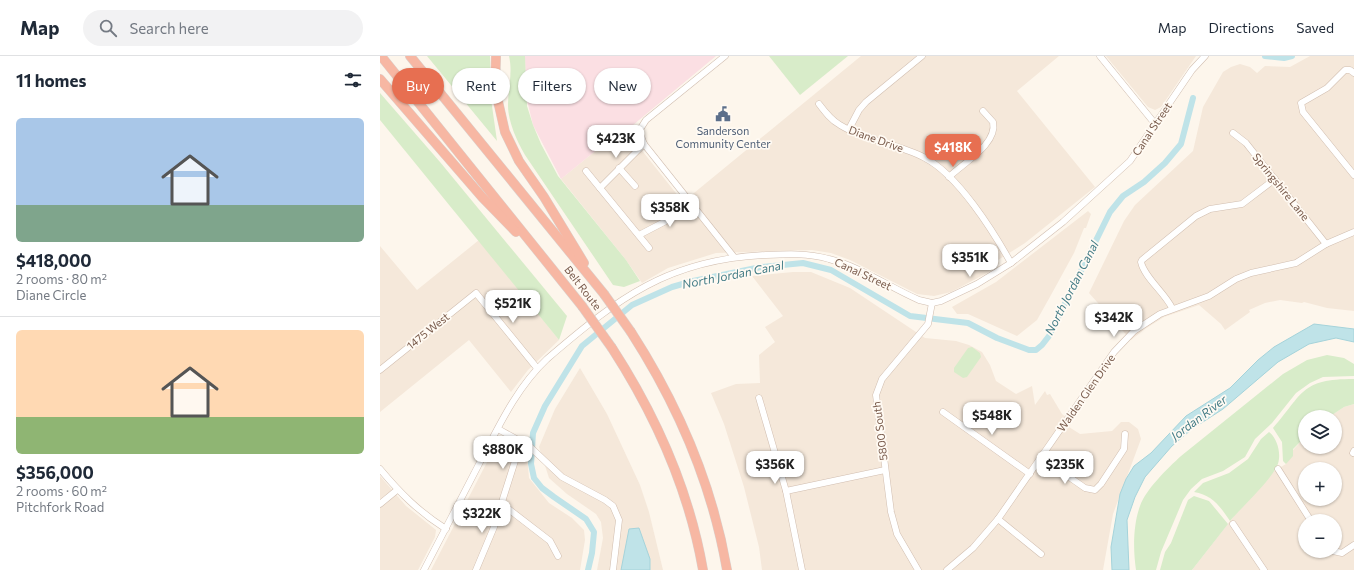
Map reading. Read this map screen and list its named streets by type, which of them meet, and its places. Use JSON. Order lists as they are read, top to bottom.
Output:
{
  "streets": {
    "highway": ["Belt Route"],
    "street": [
      "Canal Street",
      "Diane Drive",
      "Springshire Lane",
      "1475 West",
      "Walden Glen Drive",
      "5800 South"
    ]
  },
  "crossings": [
    ["Canal Street", "Diane Drive"],
    ["Canal Street", "1475 West"],
    ["Canal Street", "5800 South"],
    ["Springshire Lane", "Walden Glen Drive"]
  ],
  "water": ["North Jordan Canal", "Jordan River"],
  "places": {
    "public building": ["Sanderson Community Center"]
  },
  "page": {
    "header": "Map",
    "search": "Search here",
    "nav": ["Map", "Directions", "Saved"],
    "heading": "11 homes",
    "chip": [
      "Buy",
      "Rent",
      "Filters",
      "New"
    ],
    "list": [
      {
        "name": "$418,000",
        "note": "2 rooms · 80 m² · Diane Circle"
      },
      {
        "name": "$356,000",
        "note": "2 rooms · 60 m² · Pitchfork Road"
      }
    ],
    "price": [
      "$423K",
      "$418K",
      "$358K",
      "$351K",
      "$521K",
      "$342K",
      "$548K",
      "$880K",
      "$356K",
      "$235K",
      "$322K"
    ],
    "map_buttons": ["+", "−"]
  }
}
